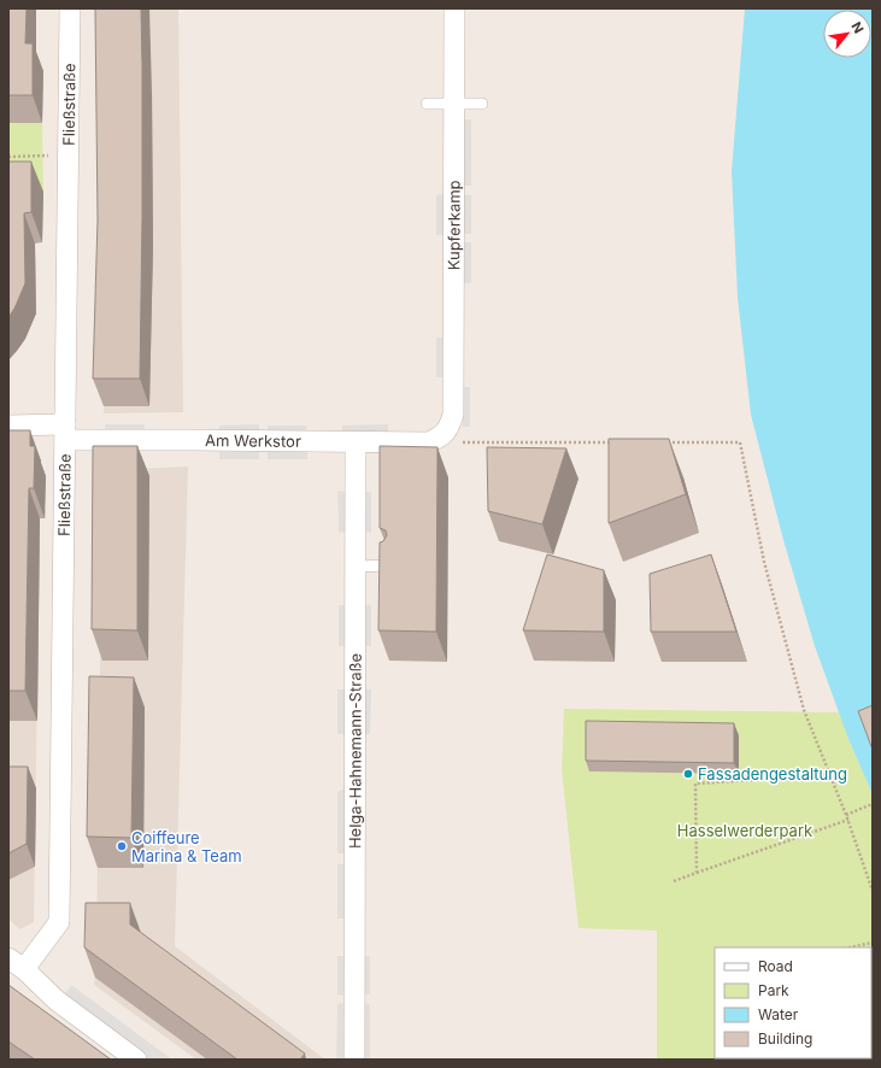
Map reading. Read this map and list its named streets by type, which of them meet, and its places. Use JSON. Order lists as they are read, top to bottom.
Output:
{
  "streets": {
    "street": [
      "Fließstraße",
      "Kupferkamp",
      "Am Werkstor",
      "Helga-Hahnemann-Straße"
    ]
  },
  "crossings": [
    ["Fließstraße", "Am Werkstor"],
    ["Kupferkamp", "Am Werkstor"],
    ["Am Werkstor", "Helga-Hahnemann-Straße"]
  ],
  "parks": ["Hasselwerderpark"],
  "places": ["Fassadengestaltung", "Coiffeure Marina & Team"],
  "legend": [
    "Road",
    "Park",
    "Water",
    "Building"
  ],
  "north": "top right"
}
